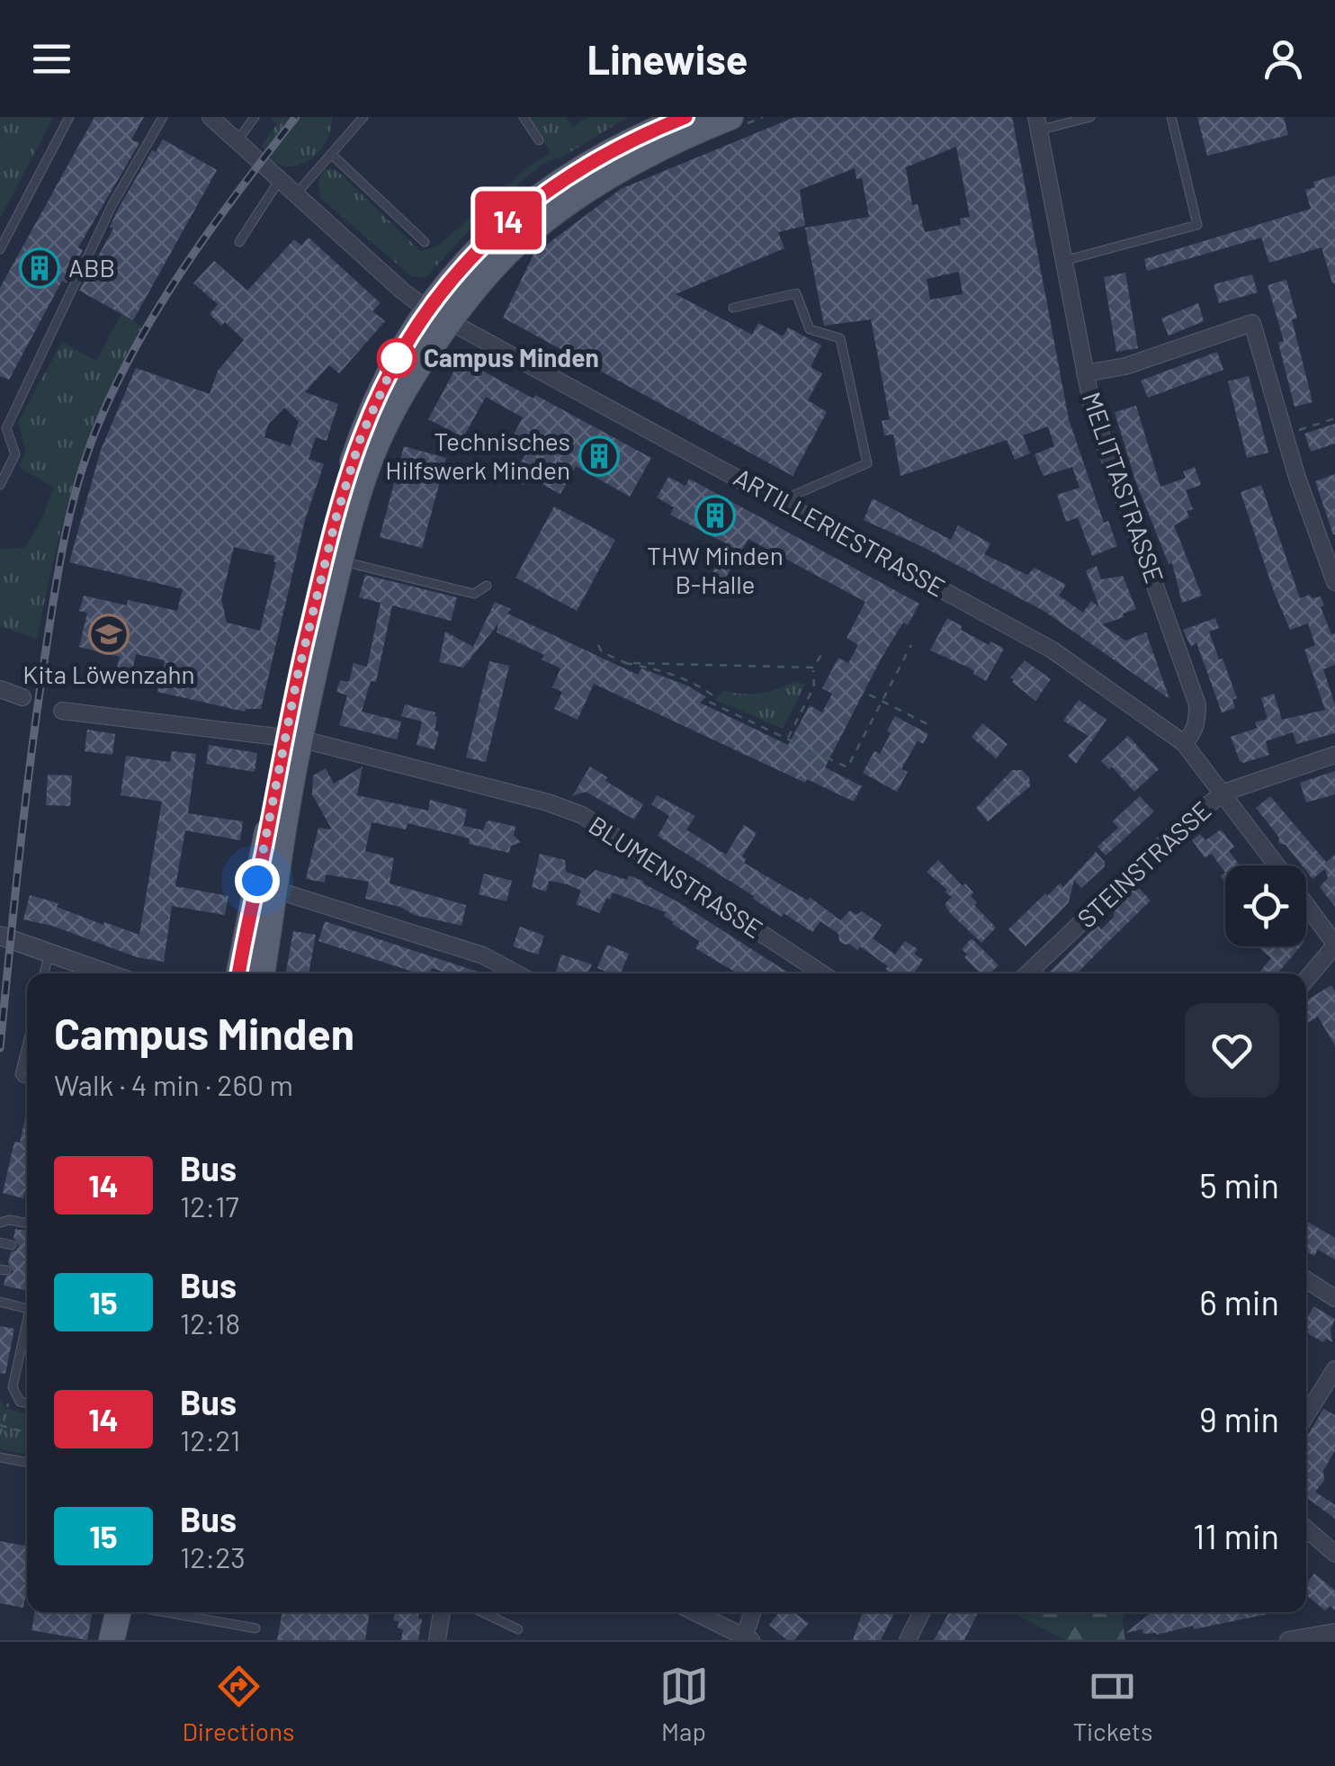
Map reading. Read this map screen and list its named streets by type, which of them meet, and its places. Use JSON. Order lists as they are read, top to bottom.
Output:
{
  "streets": {
    "street": [
      "MELITTASTRASSE",
      "ARTILLERIESTRASSE",
      "STEINSTRASSE",
      "BLUMENSTRASSE"
    ]
  },
  "crossings": [
    ["MELITTASTRASSE", "ARTILLERIESTRASSE"],
    ["ARTILLERIESTRASSE", "STEINSTRASSE"]
  ],
  "places": {
    "building": ["ABB", "Technisches Hilfswerk Minden", "THW Minden B-Halle"],
    "other": ["Campus Minden"],
    "school or university": ["Kita Löwenzahn"]
  },
  "lines": ["bus line 14"],
  "page": {
    "header": "Linewise",
    "on_map": "14",
    "heading": ["Campus Minden", "Walk · 4 min · 260 m"],
    "list": [
      {
        "mark": "14",
        "name": "Bus",
        "note": "12:17",
        "value": "5 min"
      },
      {
        "mark": "15",
        "name": "Bus",
        "note": "12:18",
        "value": "6 min"
      },
      {
        "mark": "14",
        "name": "Bus",
        "note": "12:21",
        "value": "9 min"
      },
      {
        "mark": "15",
        "name": "Bus",
        "note": "12:23",
        "value": "11 min"
      }
    ],
    "tabs": ["Directions", "Map", "Tickets"]
  }
}
